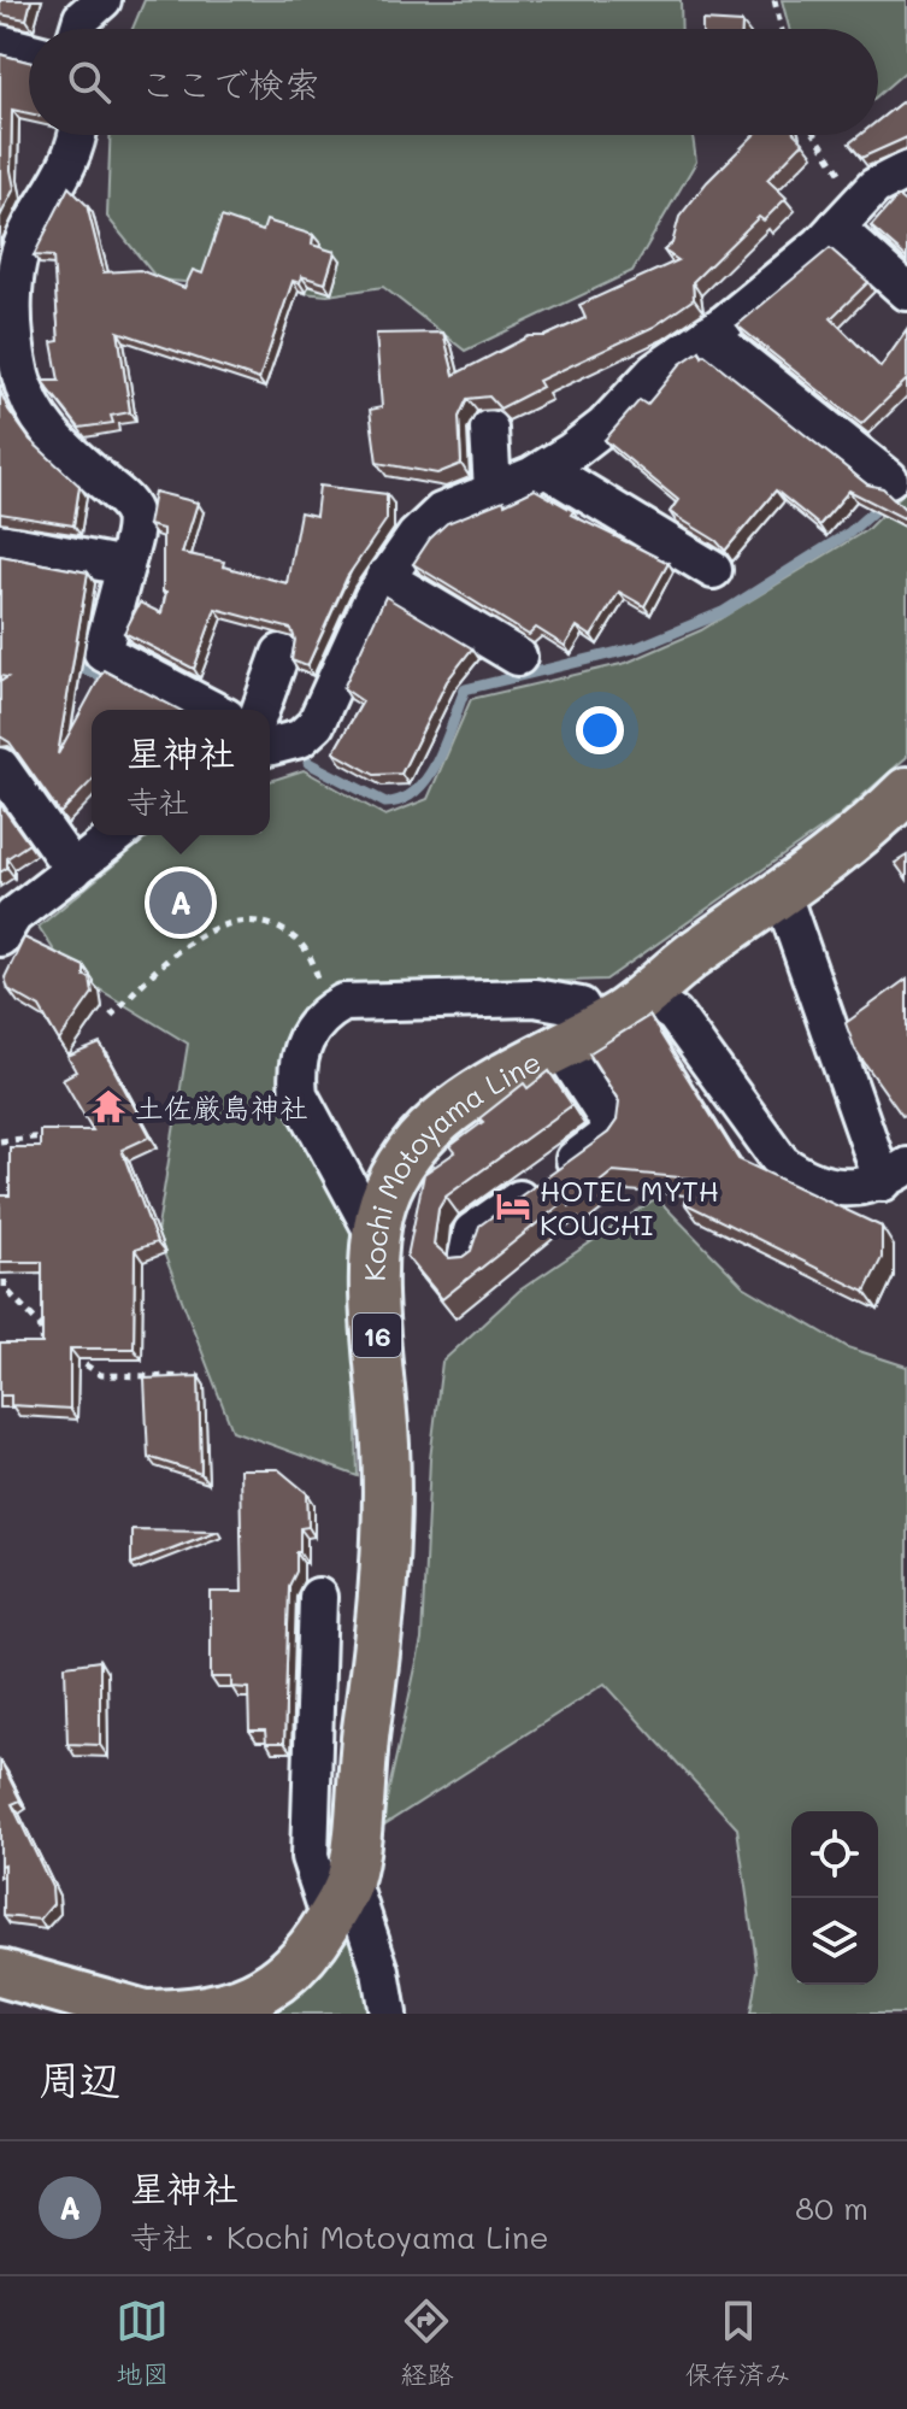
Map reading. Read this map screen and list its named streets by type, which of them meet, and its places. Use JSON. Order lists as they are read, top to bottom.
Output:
{
  "streets": {
    "main road": ["Kochi Motoyama Line", "16"]
  },
  "places": {
    "temple": ["土佐厳島神社"],
    "hotel": ["HOTEL MYTH KOUCHI"]
  },
  "page": {
    "search": "ここで検索",
    "popup": ["星神社", "寺社"],
    "pins": "A",
    "heading": "周辺",
    "list": [
      {
        "mark": "A",
        "name": "星神社",
        "note": "寺社 · Kochi Motoyama Line",
        "value": "80 m"
      }
    ],
    "nav": ["地図", "経路", "保存済み"]
  }
}
